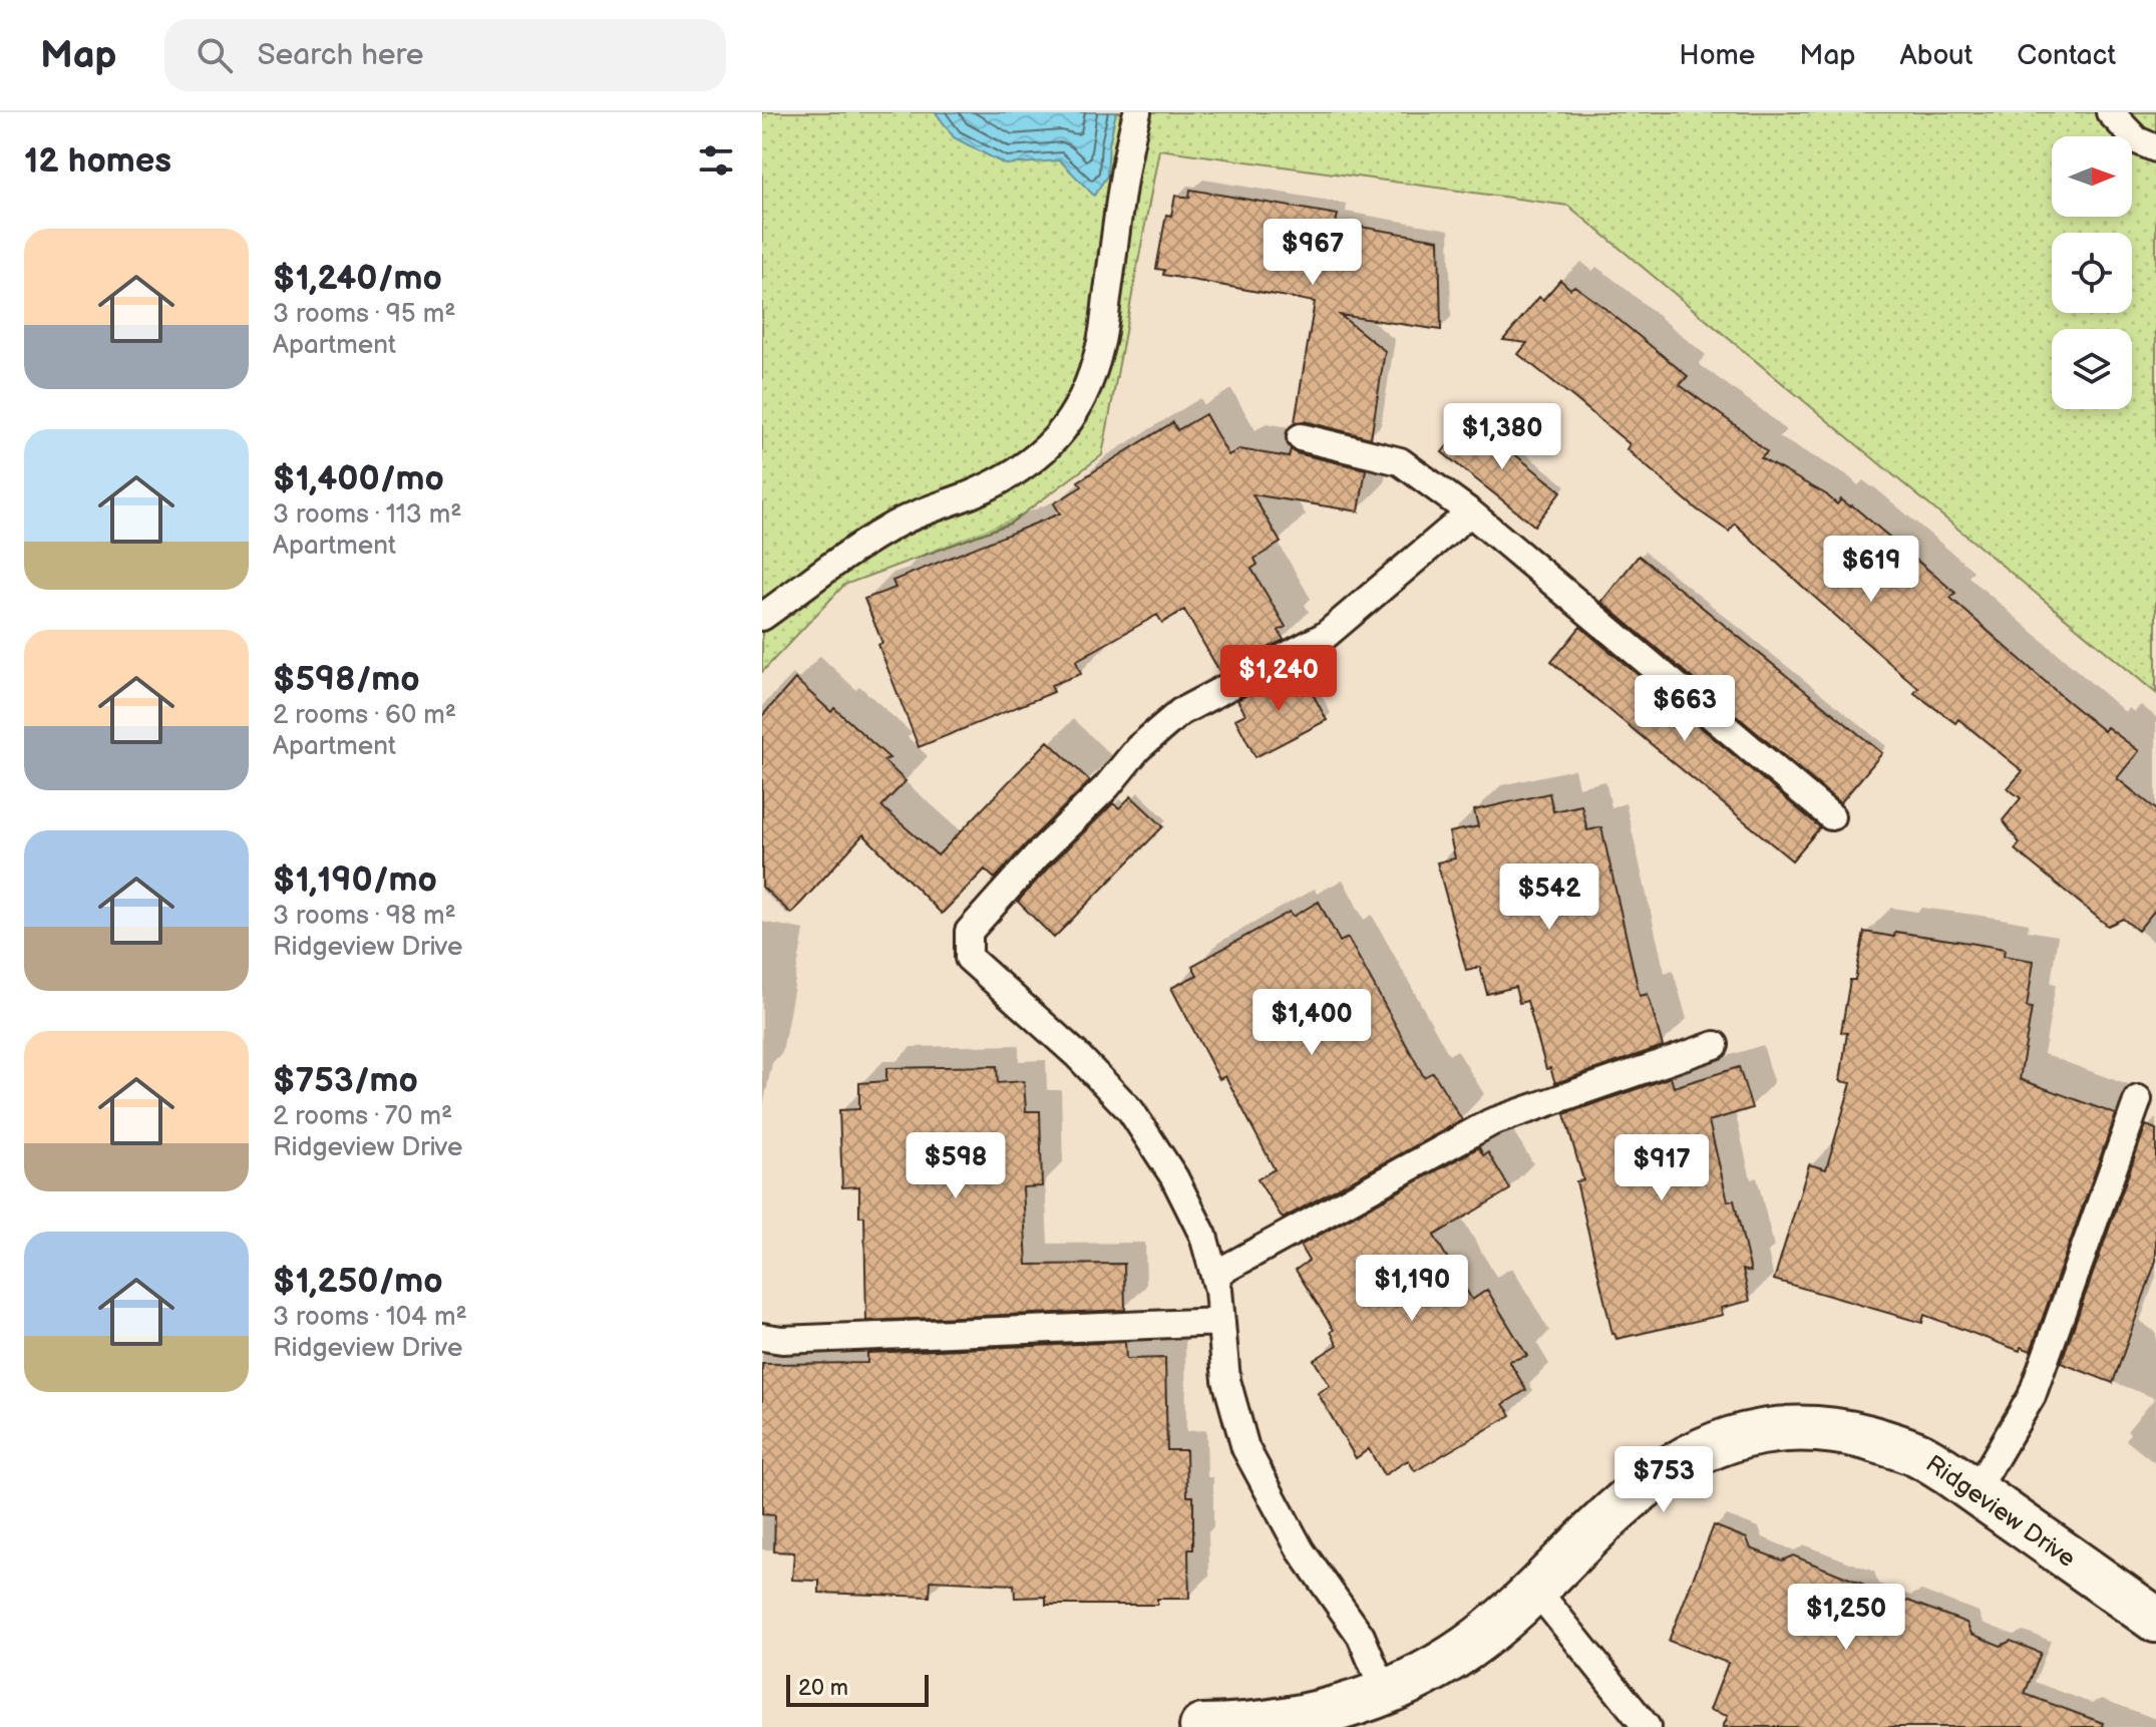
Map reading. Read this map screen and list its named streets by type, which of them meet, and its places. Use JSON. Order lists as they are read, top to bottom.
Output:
{
  "streets": {
    "street": ["Ridgeview Drive"]
  },
  "scale_bar": "20 m",
  "north": "right",
  "page": {
    "header": "Map",
    "search": "Search here",
    "nav": [
      "Home",
      "Map",
      "About",
      "Contact"
    ],
    "heading": "12 homes",
    "list": [
      {
        "name": "$1,240/mo",
        "note": "3 rooms · 95 m² · Apartment"
      },
      {
        "name": "$1,400/mo",
        "note": "3 rooms · 113 m² · Apartment"
      },
      {
        "name": "$598/mo",
        "note": "2 rooms · 60 m² · Apartment"
      },
      {
        "name": "$1,190/mo",
        "note": "3 rooms · 98 m² · Ridgeview Drive"
      },
      {
        "name": "$753/mo",
        "note": "2 rooms · 70 m² · Ridgeview Drive"
      },
      {
        "name": "$1,250/mo",
        "note": "3 rooms · 104 m² · Ridgeview Drive"
      }
    ],
    "price": [
      "$967",
      "$1,380",
      "$619",
      "$1,240",
      "$663",
      "$542",
      "$1,400",
      "$598",
      "$917",
      "$1,190",
      "$753",
      "$1,250"
    ],
    "scale": "20 m"
  }
}
